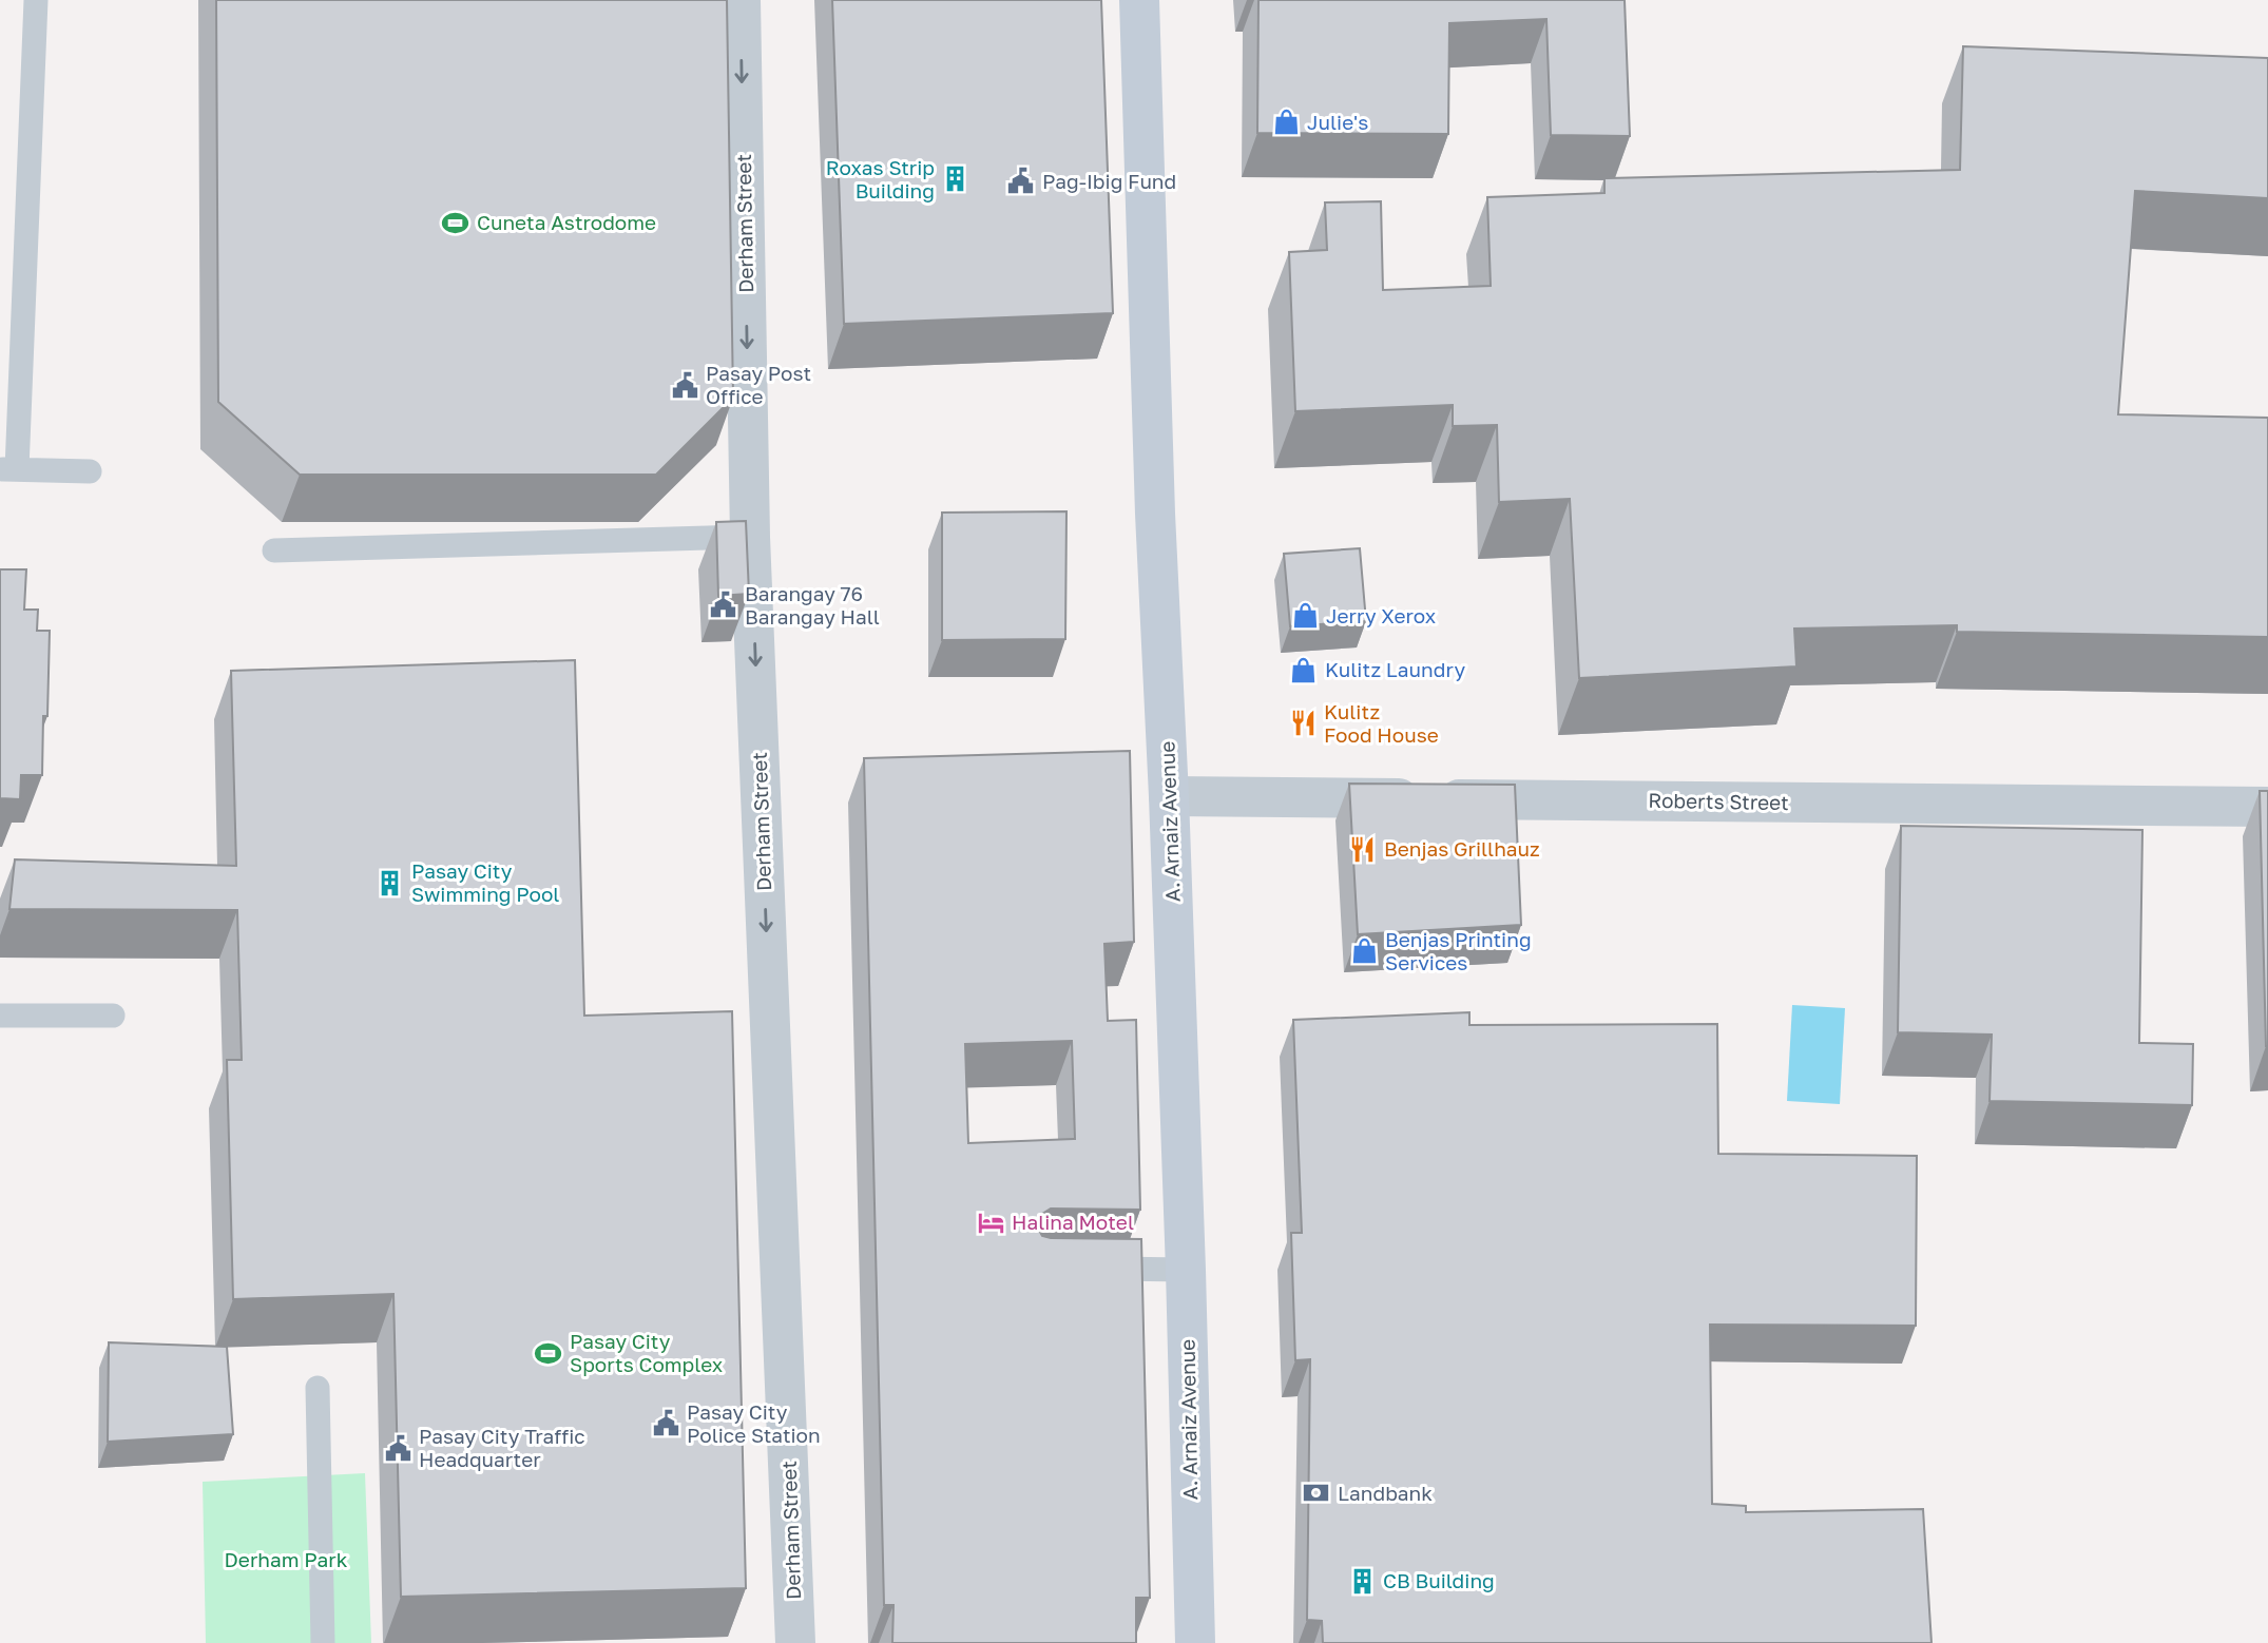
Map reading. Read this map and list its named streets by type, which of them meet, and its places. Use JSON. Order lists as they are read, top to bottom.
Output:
{
  "streets": {
    "main road": ["A. Arnaiz Avenue"],
    "street": ["Derham Street", "Roberts Street"]
  },
  "crossings": [
    ["Roberts Street", "A. Arnaiz Avenue"]
  ],
  "one_way": ["Derham Street"],
  "parks": ["Derham Park"],
  "places": {
    "shop": [
      "Julie's",
      "Jerry Xerox",
      "Kulitz Laundry",
      "Benjas Printing Services"
    ],
    "building": ["Roxas Strip Building", "Pasay City Swimming Pool", "CB Building"],
    "public building": [
      "Pag-Ibig Fund",
      "Pasay Post Office",
      "Barangay 76 Barangay Hall",
      "Pasay City Police Station",
      "Pasay City Traffic Headquarter"
    ],
    "sports": ["Cuneta Astrodome", "Pasay City Sports Complex"],
    "restaurant": ["Kulitz Food House", "Benjas Grillhauz"],
    "hotel": ["Halina Motel"],
    "bank": ["Landbank"]
  }
}
